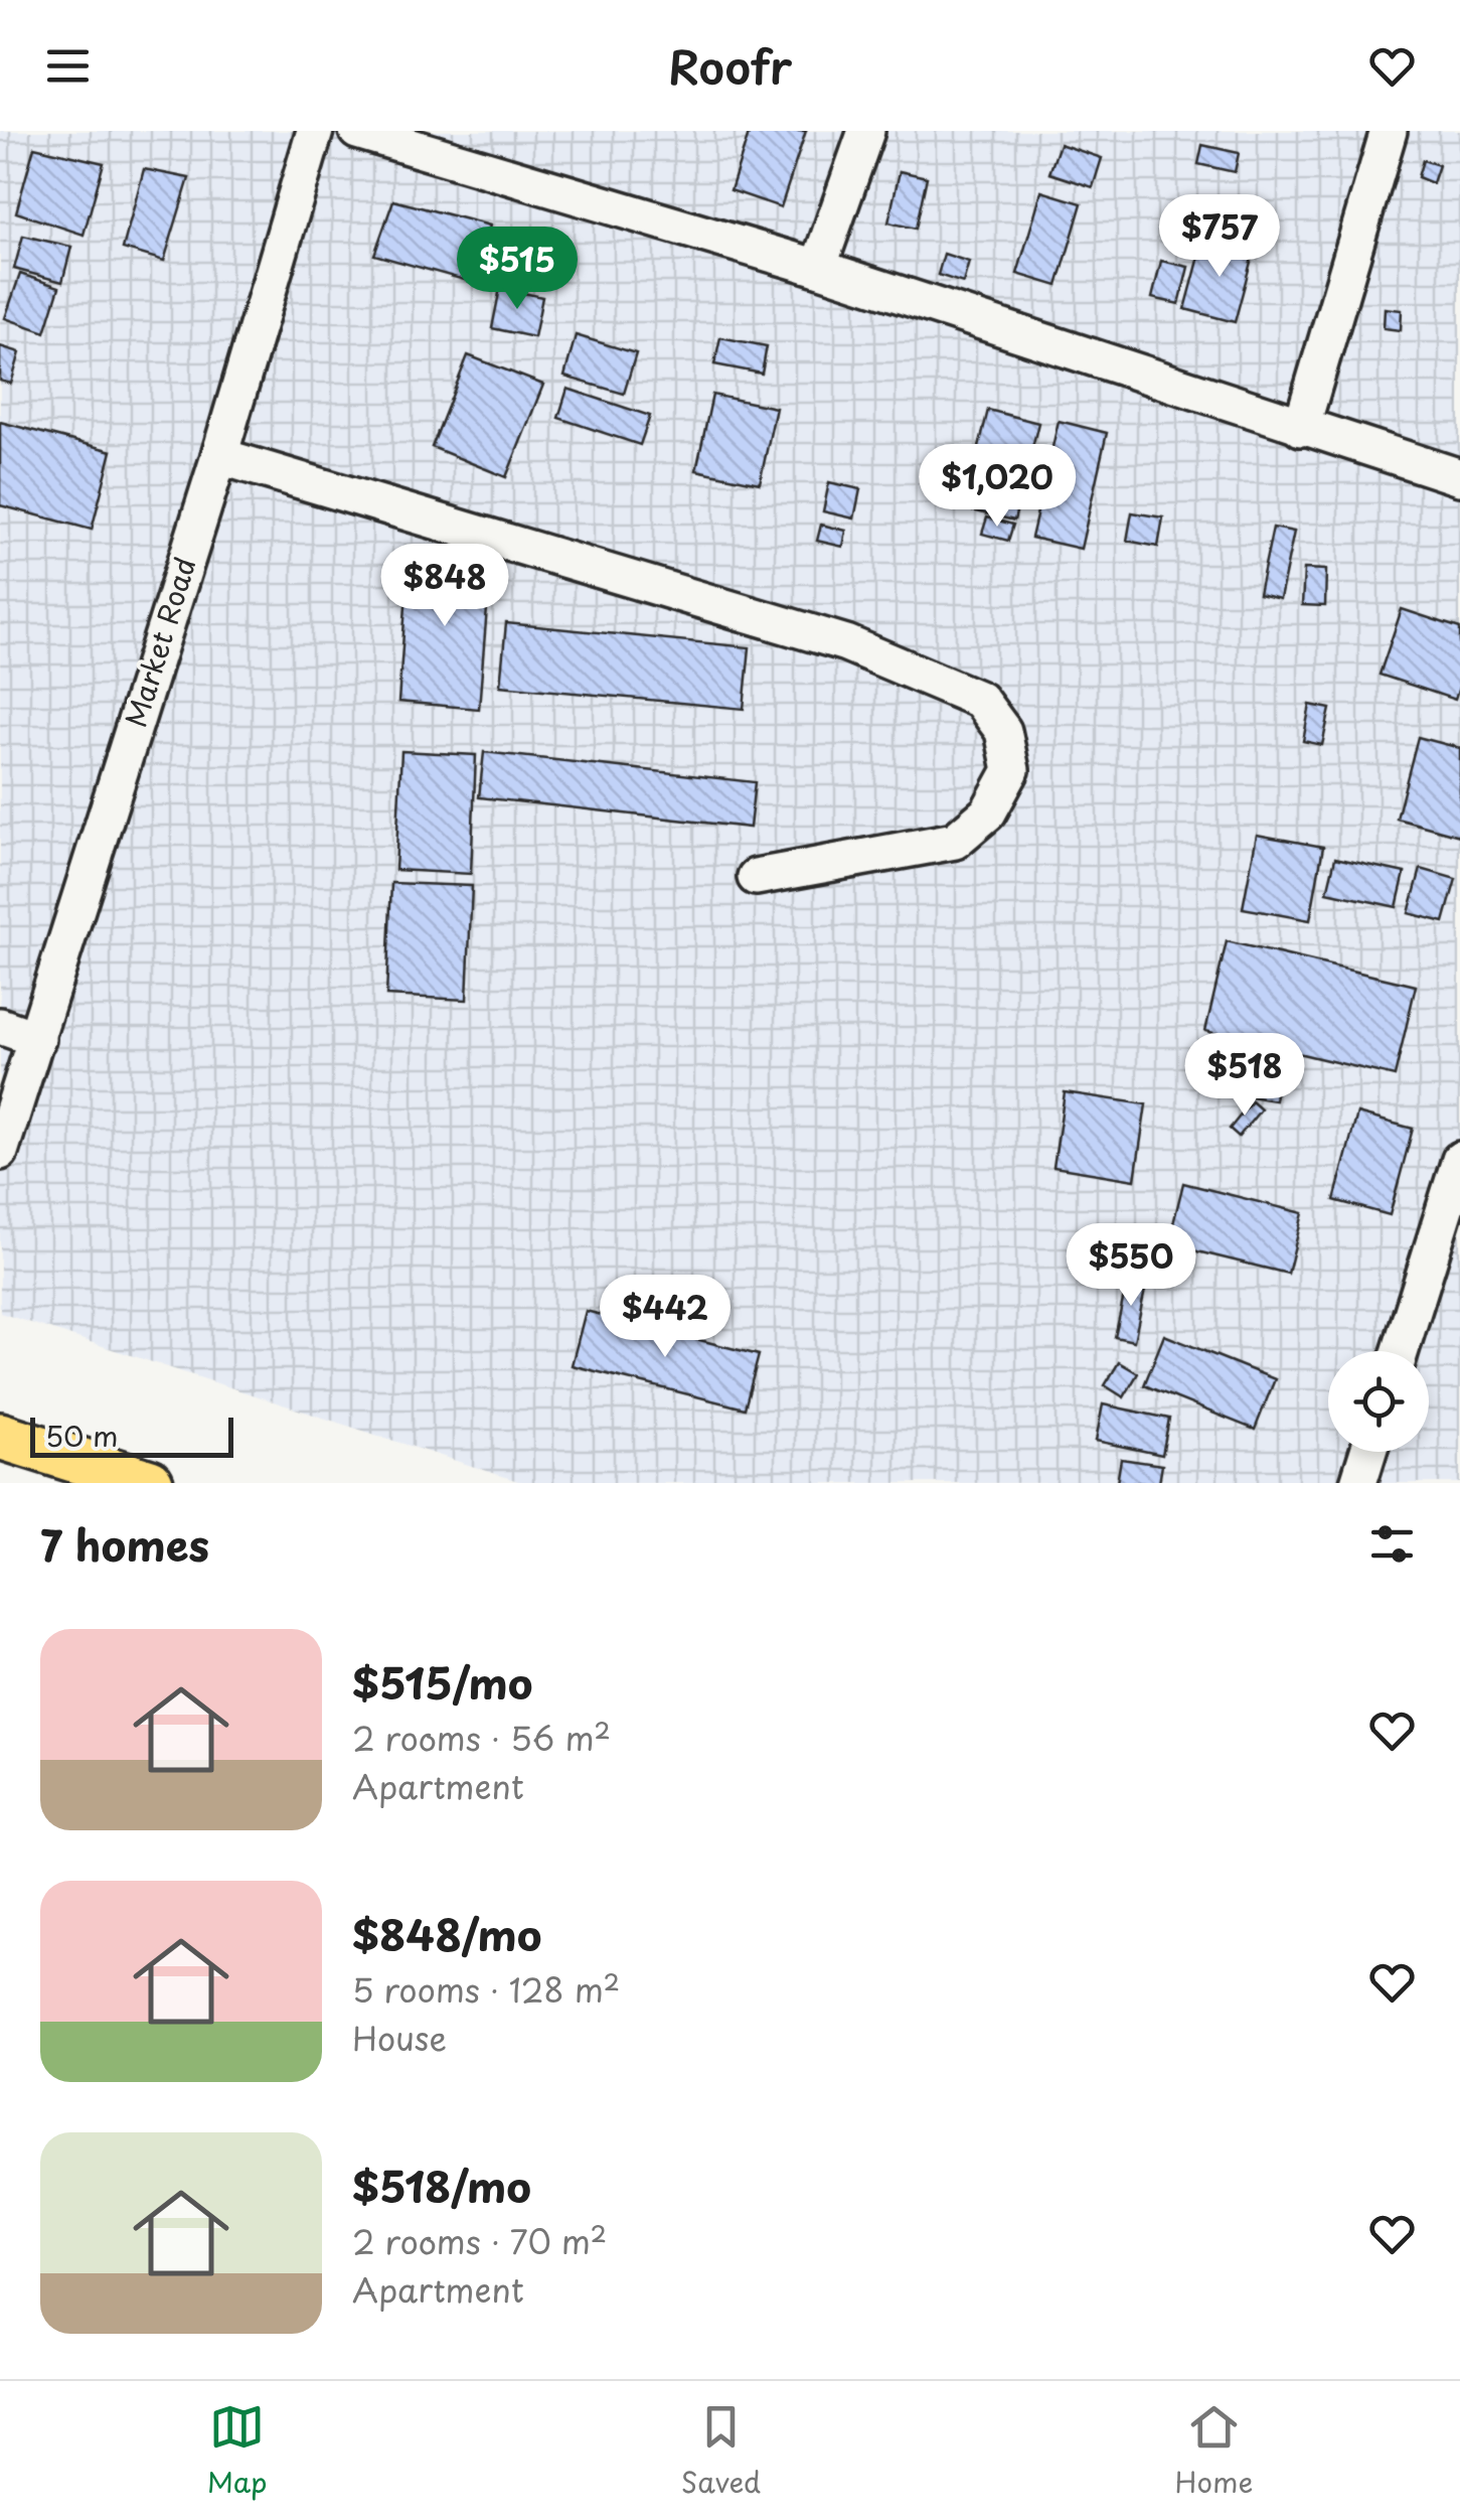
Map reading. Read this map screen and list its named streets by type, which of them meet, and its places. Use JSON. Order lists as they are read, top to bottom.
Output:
{
  "streets": {
    "street": ["Market Road"]
  },
  "scale_bar": "50 m",
  "page": {
    "header": "Roofr",
    "price": [
      "$757",
      "$515",
      "$1,020",
      "$848",
      "$518",
      "$550",
      "$442"
    ],
    "scale": "50 m",
    "heading": "7 homes",
    "list": [
      {
        "name": "$515/mo",
        "note": "2 rooms · 56 m² · Apartment"
      },
      {
        "name": "$848/mo",
        "note": "5 rooms · 128 m² · House"
      },
      {
        "name": "$518/mo",
        "note": "2 rooms · 70 m² · Apartment"
      }
    ],
    "tabs": ["Map", "Saved", "Home"]
  }
}
